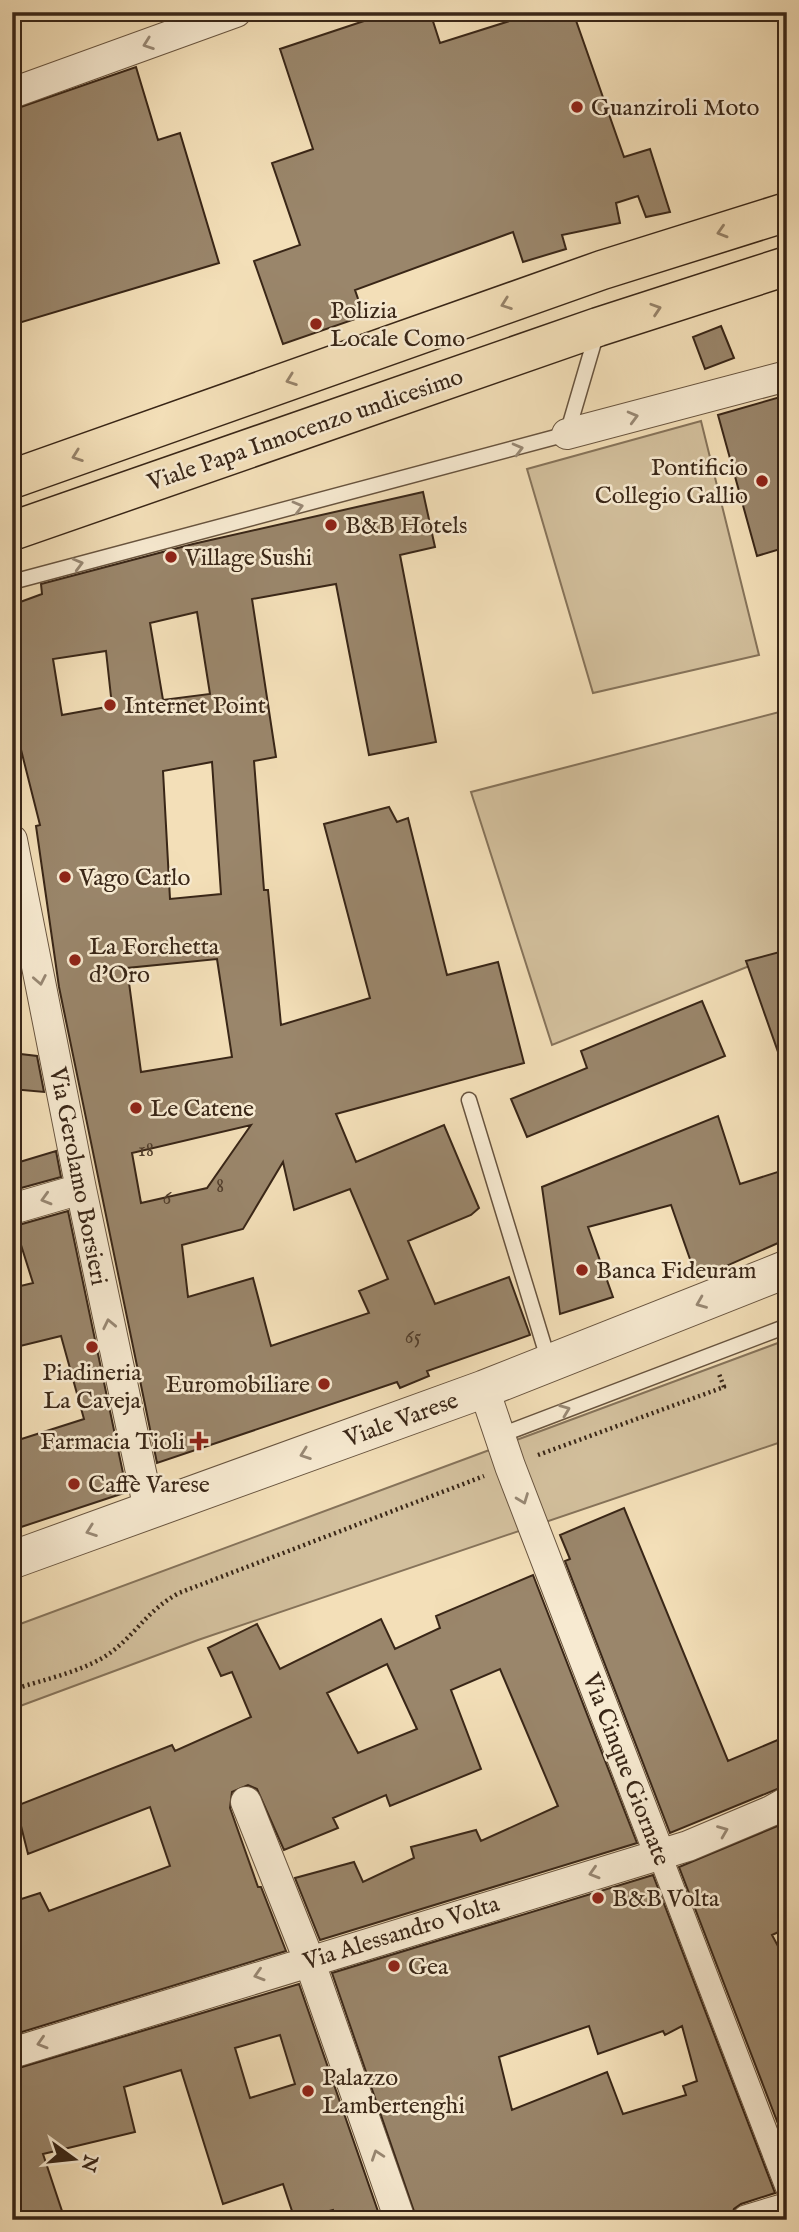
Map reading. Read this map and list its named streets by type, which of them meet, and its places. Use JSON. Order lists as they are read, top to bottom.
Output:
{
  "streets": {
    "main road": ["Viale Papa Innocenzo undicesimo"],
    "street": [
      "Via Gerolamo Borsieri",
      "Viale Varese",
      "Via Cinque Giornate",
      "Via Alessandro Volta"
    ]
  },
  "crossings": [
    ["Via Gerolamo Borsieri", "Viale Varese"],
    ["Viale Varese", "Via Cinque Giornate"],
    ["Via Cinque Giornate", "Via Alessandro Volta"]
  ],
  "one_way": ["Viale Varese", "Via Cinque Giornate"],
  "places": {
    "other": [
      "Guanziroli Moto",
      "Polizia Locale Como",
      "Pontificio Collegio Gallio",
      "B&B Hotels",
      "Village Sushi",
      "Internet Point",
      "Vago Carlo",
      "La Forchetta d'Oro",
      "Le Catene",
      "Banca Fideuram",
      "Piadineria La Caveja",
      "Euromobiliare",
      "Caffè Varese",
      "B&B Volta",
      "Gea",
      "Palazzo Lambertenghi"
    ],
    "health": ["Farmacia Tioli"]
  },
  "house_numbers": [
    "18",
    "8",
    "6",
    "65"
  ],
  "north": "right"
}
